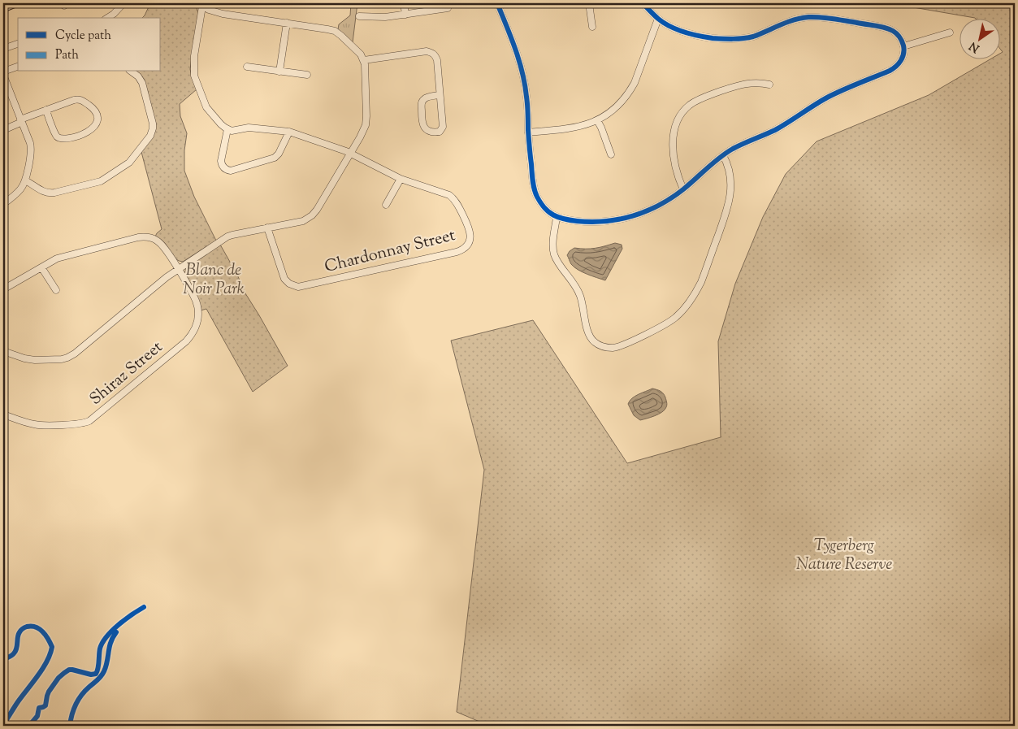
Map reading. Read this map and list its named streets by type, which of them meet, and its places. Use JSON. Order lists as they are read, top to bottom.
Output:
{
  "streets": {
    "street": ["Chardonnay Street", "Shiraz Street"]
  },
  "parks": ["Blanc de Noir Park", "Tygerberg Nature Reserve"],
  "legend": ["Cycle path", "Path"],
  "north": "bottom left"
}
